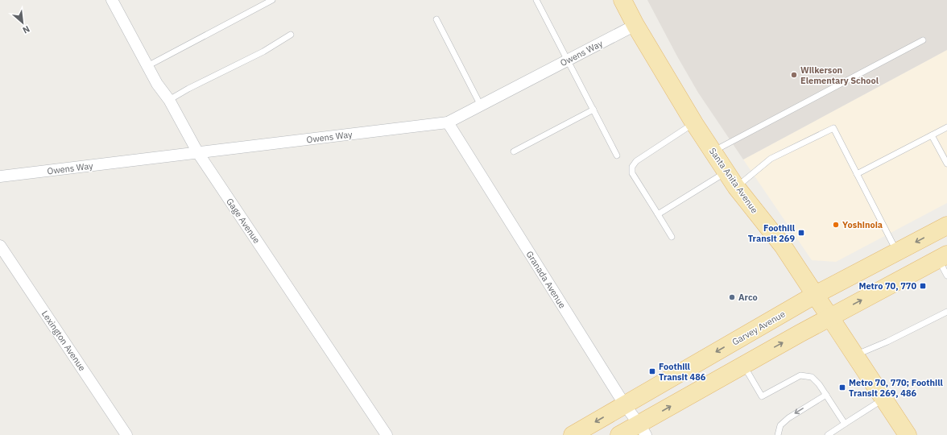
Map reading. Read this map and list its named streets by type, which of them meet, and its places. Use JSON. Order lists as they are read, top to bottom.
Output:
{
  "streets": {
    "main road": ["Santa Anita Avenue", "Garvey Avenue"],
    "street": [
      "Owens Way",
      "Gage Avenue",
      "Granada Avenue",
      "Lexington Avenue"
    ]
  },
  "crossings": [
    ["Owens Way", "Santa Anita Avenue"],
    ["Owens Way", "Gage Avenue"],
    ["Owens Way", "Granada Avenue"],
    ["Santa Anita Avenue", "Garvey Avenue"],
    ["Granada Avenue", "Garvey Avenue"]
  ],
  "places": {
    "other": ["Wilkerson Elementary School", "Yoshinoia", "Arco"],
    "transit": [
      "Foothill Transit 269",
      "Metro 70, 770",
      "Foothill Transit 486",
      "Metro 70, 770; Foothill Transit 269, 486"
    ]
  },
  "north": "bottom right"
}
